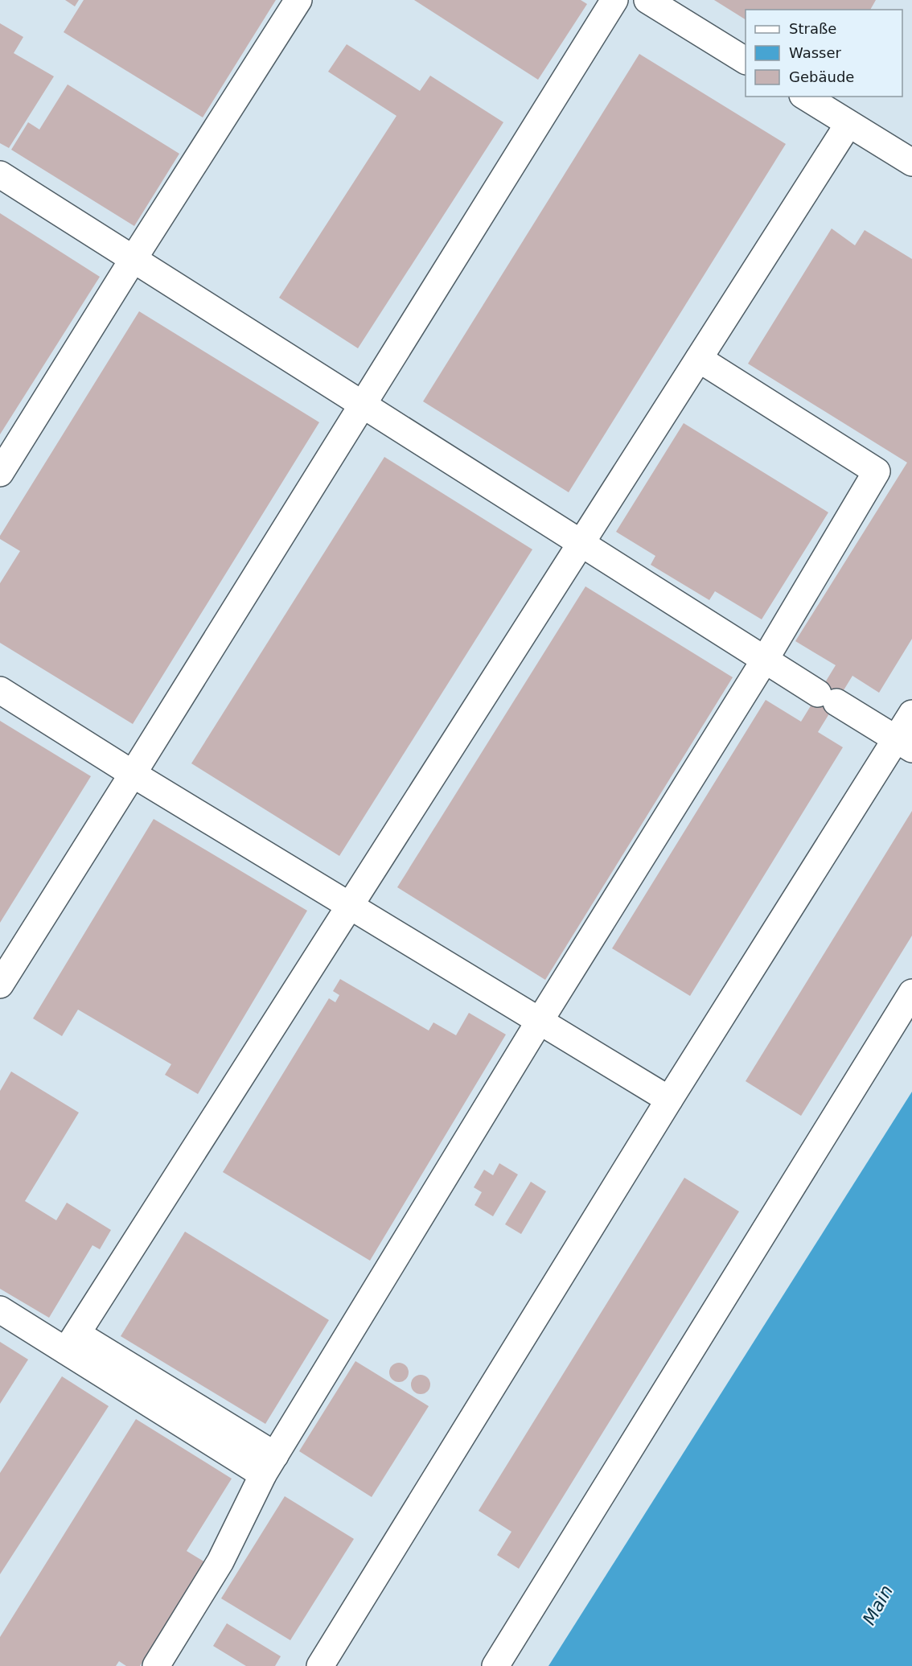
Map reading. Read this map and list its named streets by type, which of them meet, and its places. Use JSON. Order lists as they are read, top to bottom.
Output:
{
  "water": ["Main"],
  "legend": ["Straße", "Wasser", "Gebäude"]
}
